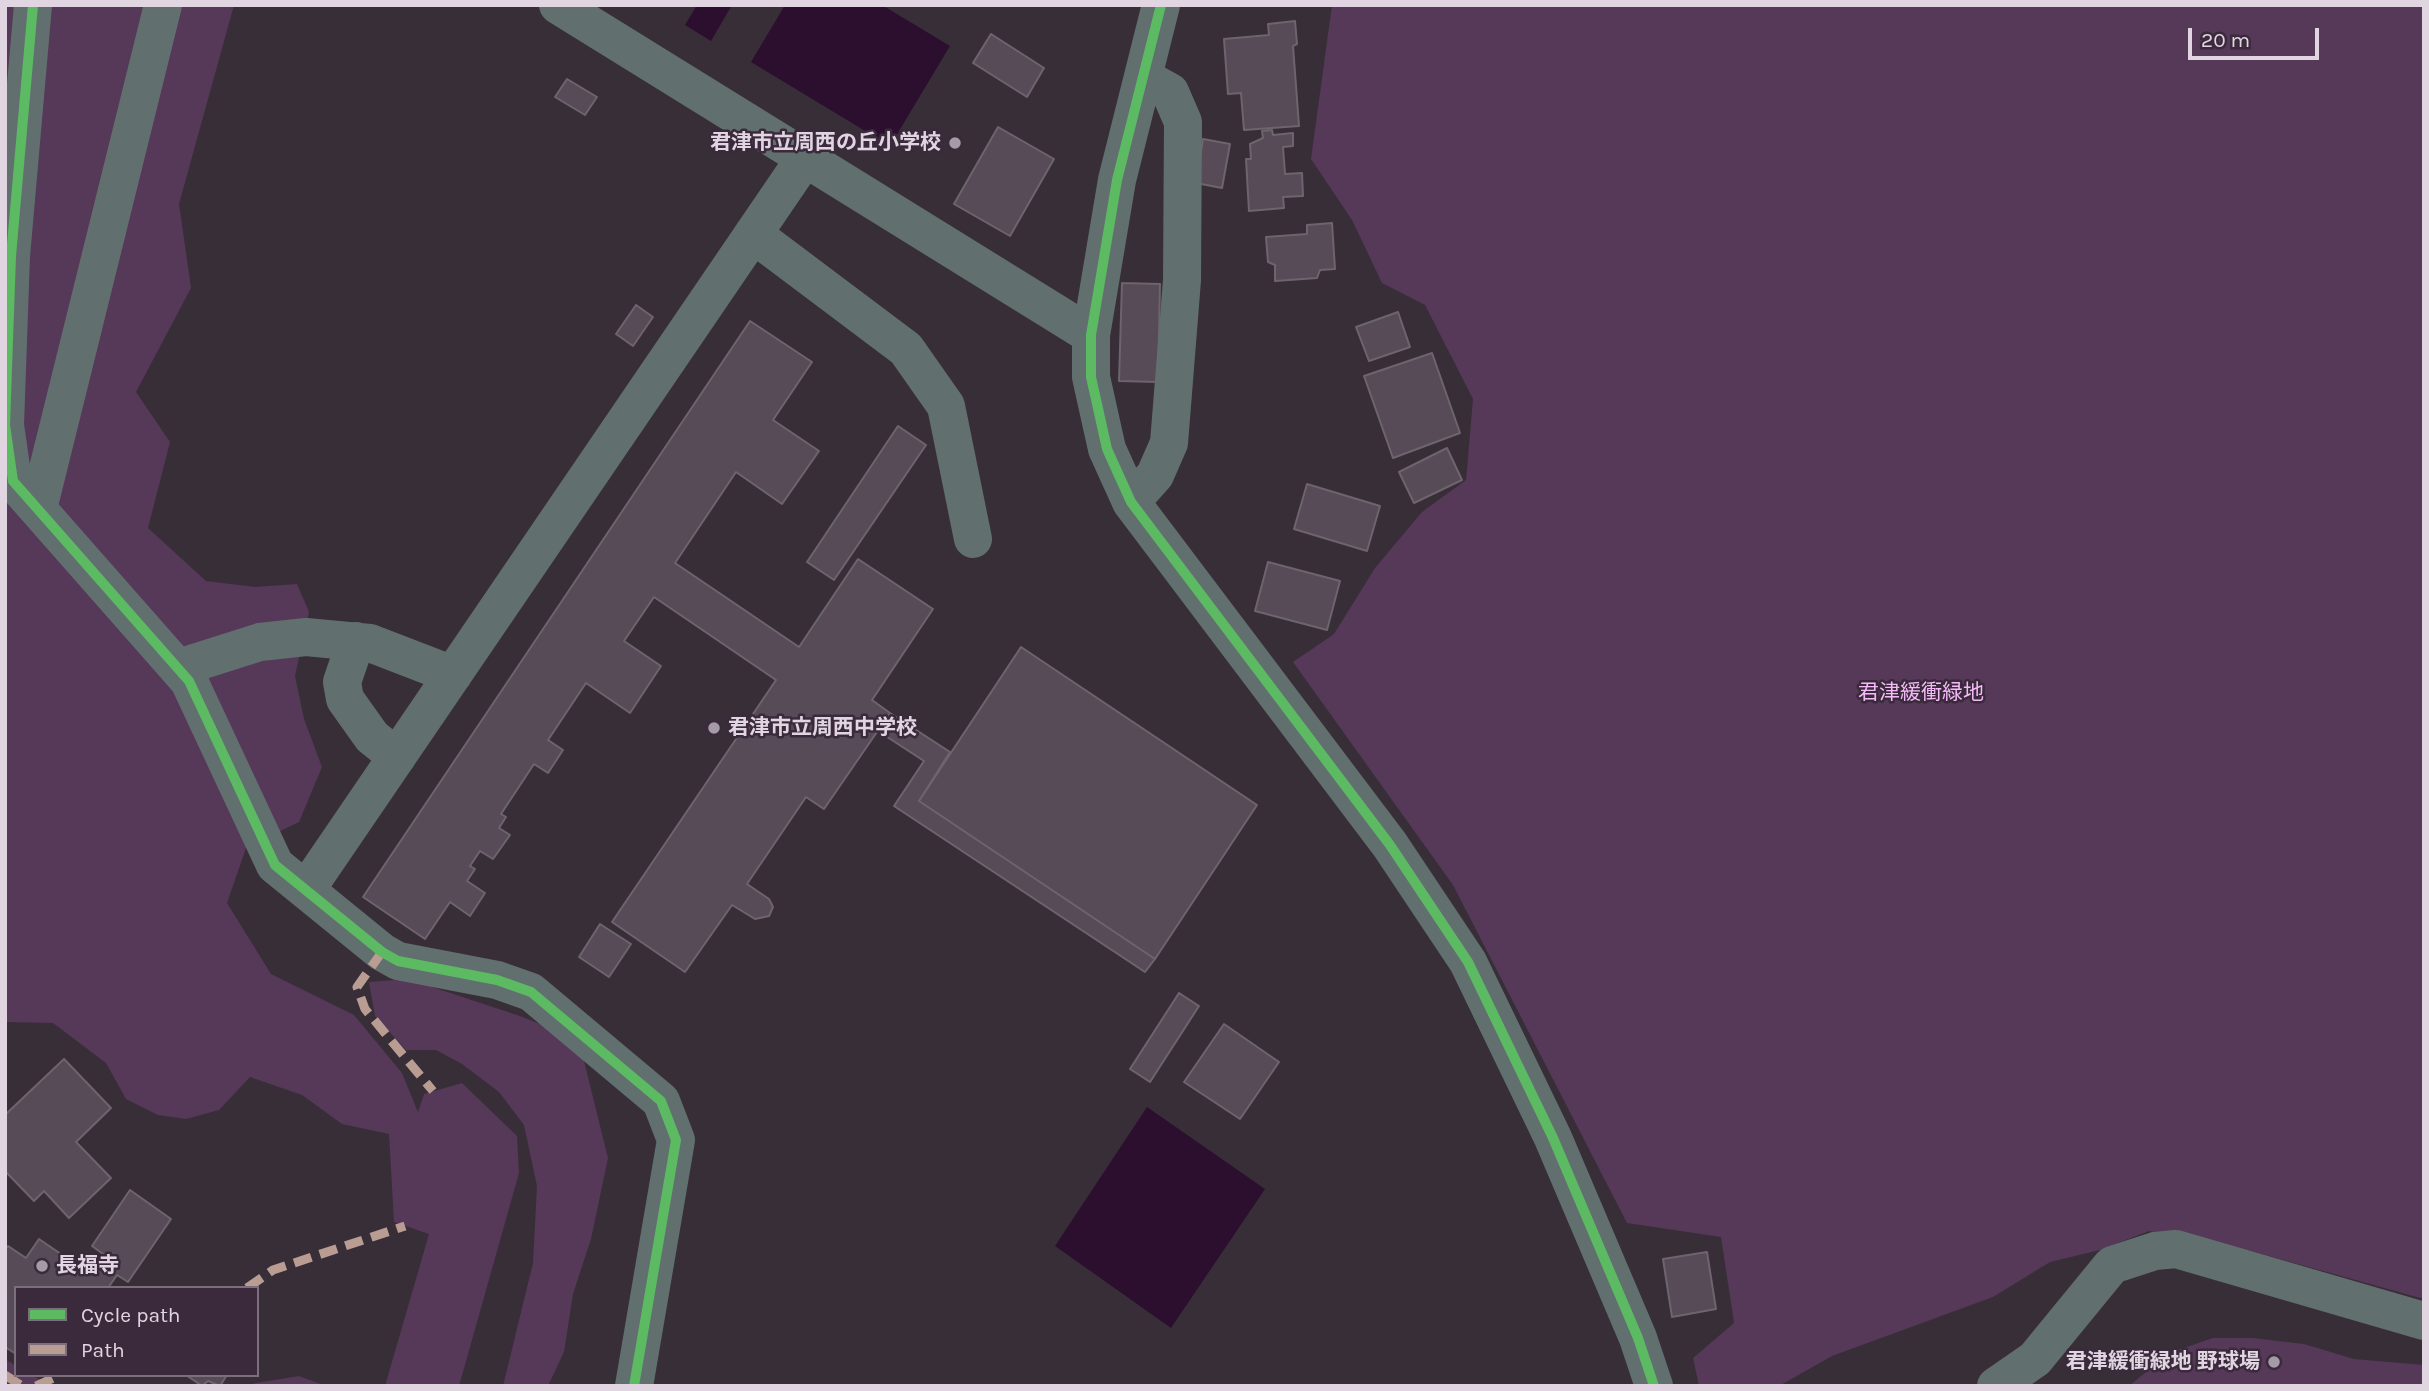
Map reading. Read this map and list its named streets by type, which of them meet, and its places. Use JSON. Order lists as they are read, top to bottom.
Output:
{
  "parks": ["君津緩衝緑地"],
  "places": [
    "君津市立周西の丘小学校",
    "君津市立周西中学校",
    "長福寺",
    "君津緩衝緑地 野球場"
  ],
  "legend": ["Cycle path", "Path"],
  "scale_bar": "20 m"
}
